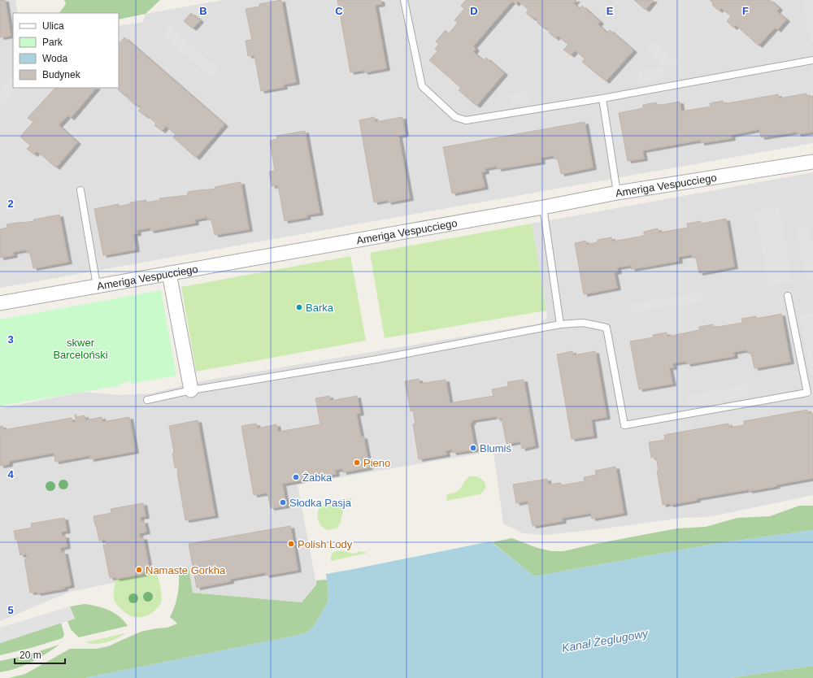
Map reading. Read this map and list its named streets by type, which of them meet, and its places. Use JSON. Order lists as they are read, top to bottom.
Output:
{
  "streets": {
    "street": ["Ameriga Vespucciego"]
  },
  "water": ["Kanał Żeglugowy"],
  "parks": ["skwer Barceloński"],
  "places": [
    "Barka",
    "Blumiś",
    "Pieno",
    "Żabka",
    "Słodka Pasja",
    "Polish Lody",
    "Namaste Gorkha"
  ],
  "legend": [
    "Ulica",
    "Park",
    "Woda",
    "Budynek"
  ],
  "scale_bar": "20 m",
  "grid": {
    "columns": [
      "B",
      "C",
      "D",
      "E",
      "F"
    ],
    "rows": [
      "2",
      "3",
      "4",
      "5"
    ]
  }
}
